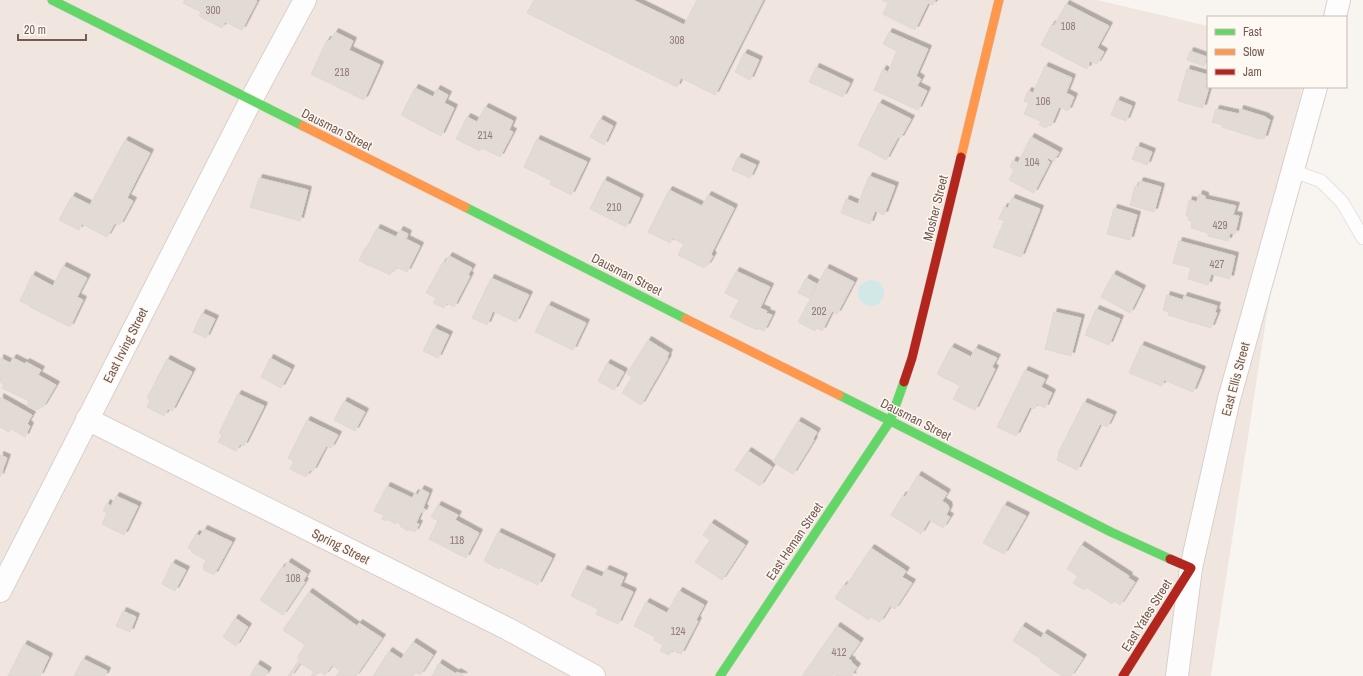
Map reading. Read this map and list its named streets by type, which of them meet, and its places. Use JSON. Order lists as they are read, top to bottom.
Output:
{
  "streets": {
    "street": [
      "Dausman Street",
      "Mosher Street",
      "East Irving Street",
      "East Ellis Street",
      "East Heman Street",
      "Spring Street",
      "East Yates Street"
    ]
  },
  "crossings": [
    ["Dausman Street", "Mosher Street"],
    ["Dausman Street", "East Irving Street"],
    ["Dausman Street", "East Ellis Street"],
    ["Dausman Street", "East Heman Street"],
    ["Dausman Street", "East Yates Street"],
    ["Mosher Street", "East Heman Street"],
    ["East Irving Street", "Spring Street"],
    ["East Ellis Street", "East Yates Street"]
  ],
  "house_numbers": [
    "300",
    "108",
    "308",
    "218",
    "106",
    "214",
    "104",
    "210",
    "429",
    "427",
    "202",
    "118",
    "108",
    "124",
    "412"
  ],
  "legend": ["Fast", "Slow", "Jam"],
  "scale_bar": "20 m"
}
